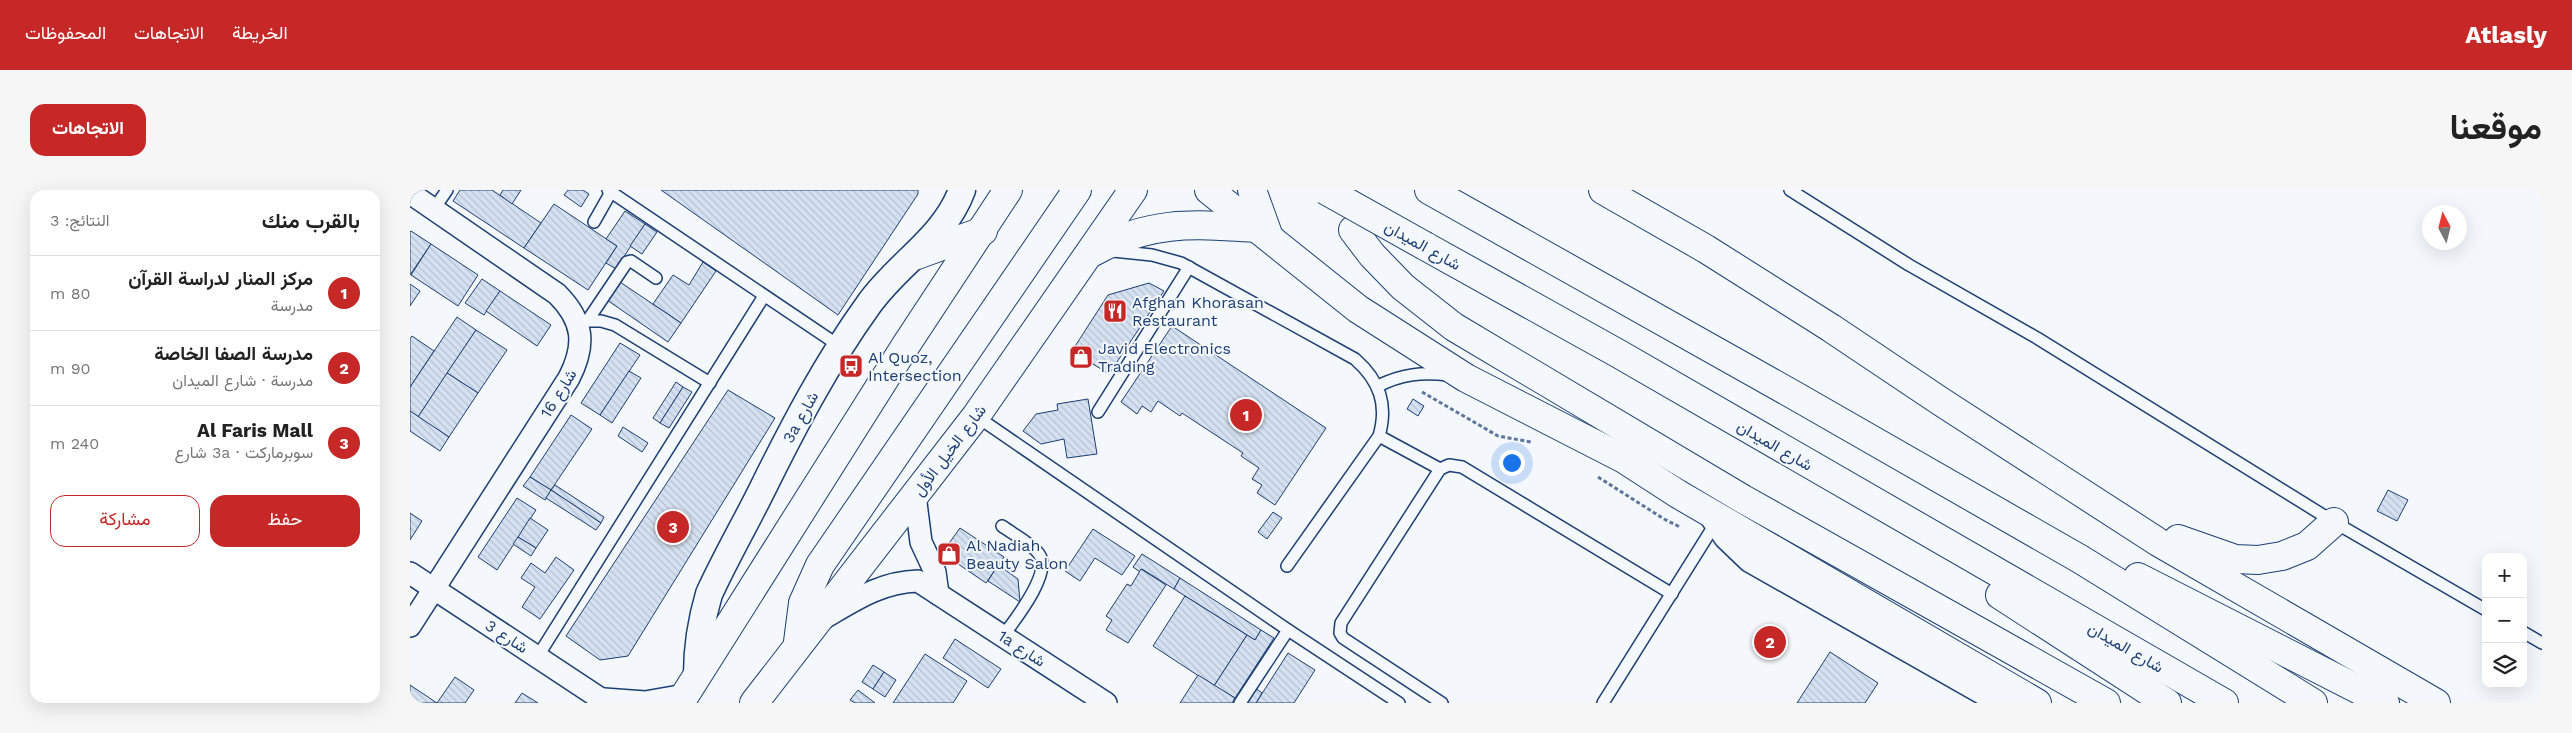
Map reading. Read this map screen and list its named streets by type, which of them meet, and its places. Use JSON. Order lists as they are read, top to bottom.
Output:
{
  "streets": {
    "main road": ["شارع الميدان", "شارع الخيل الأول"],
    "street": [
      "شارع 16",
      "3a شارع",
      "شارع 3",
      "1a شارع"
    ]
  },
  "crossings": [
    ["شارع 16", "شارع 3"],
    ["3a شارع", "شارع 3"],
    ["شارع الخيل الأول", "1a شارع"]
  ],
  "places": {
    "restaurant": ["Afghan Khorasan Restaurant"],
    "shop": ["Javid Electronics Trading", "Al Nadiah Beauty Salon"],
    "bus stop": ["Al Quoz, Intersection"]
  },
  "north": "top",
  "page": {
    "header": "Atlasly",
    "nav": ["الخريطة", "الاتجاهات", "المحفوظات"],
    "title": "موقعنا",
    "buttons": [
      "الاتجاهات",
      ["حفظ", "مشاركة"]
    ],
    "heading": ["بالقرب منك", "النتائج: 3"],
    "list": [
      {
        "mark": "1",
        "name": "مركز المنار لدراسة القرآن",
        "note": "مدرسة",
        "value": "80 m"
      },
      {
        "mark": "2",
        "name": "مدرسة الصفا الخاصة",
        "note": "مدرسة · شارع الميدان",
        "value": "90 m"
      },
      {
        "mark": "3",
        "name": "Al Faris Mall",
        "note": "سوبرماركت · 3a شارع",
        "value": "240 m"
      }
    ],
    "pins": ["1", "3", "2"],
    "map_buttons": ["+", "−"]
  }
}
